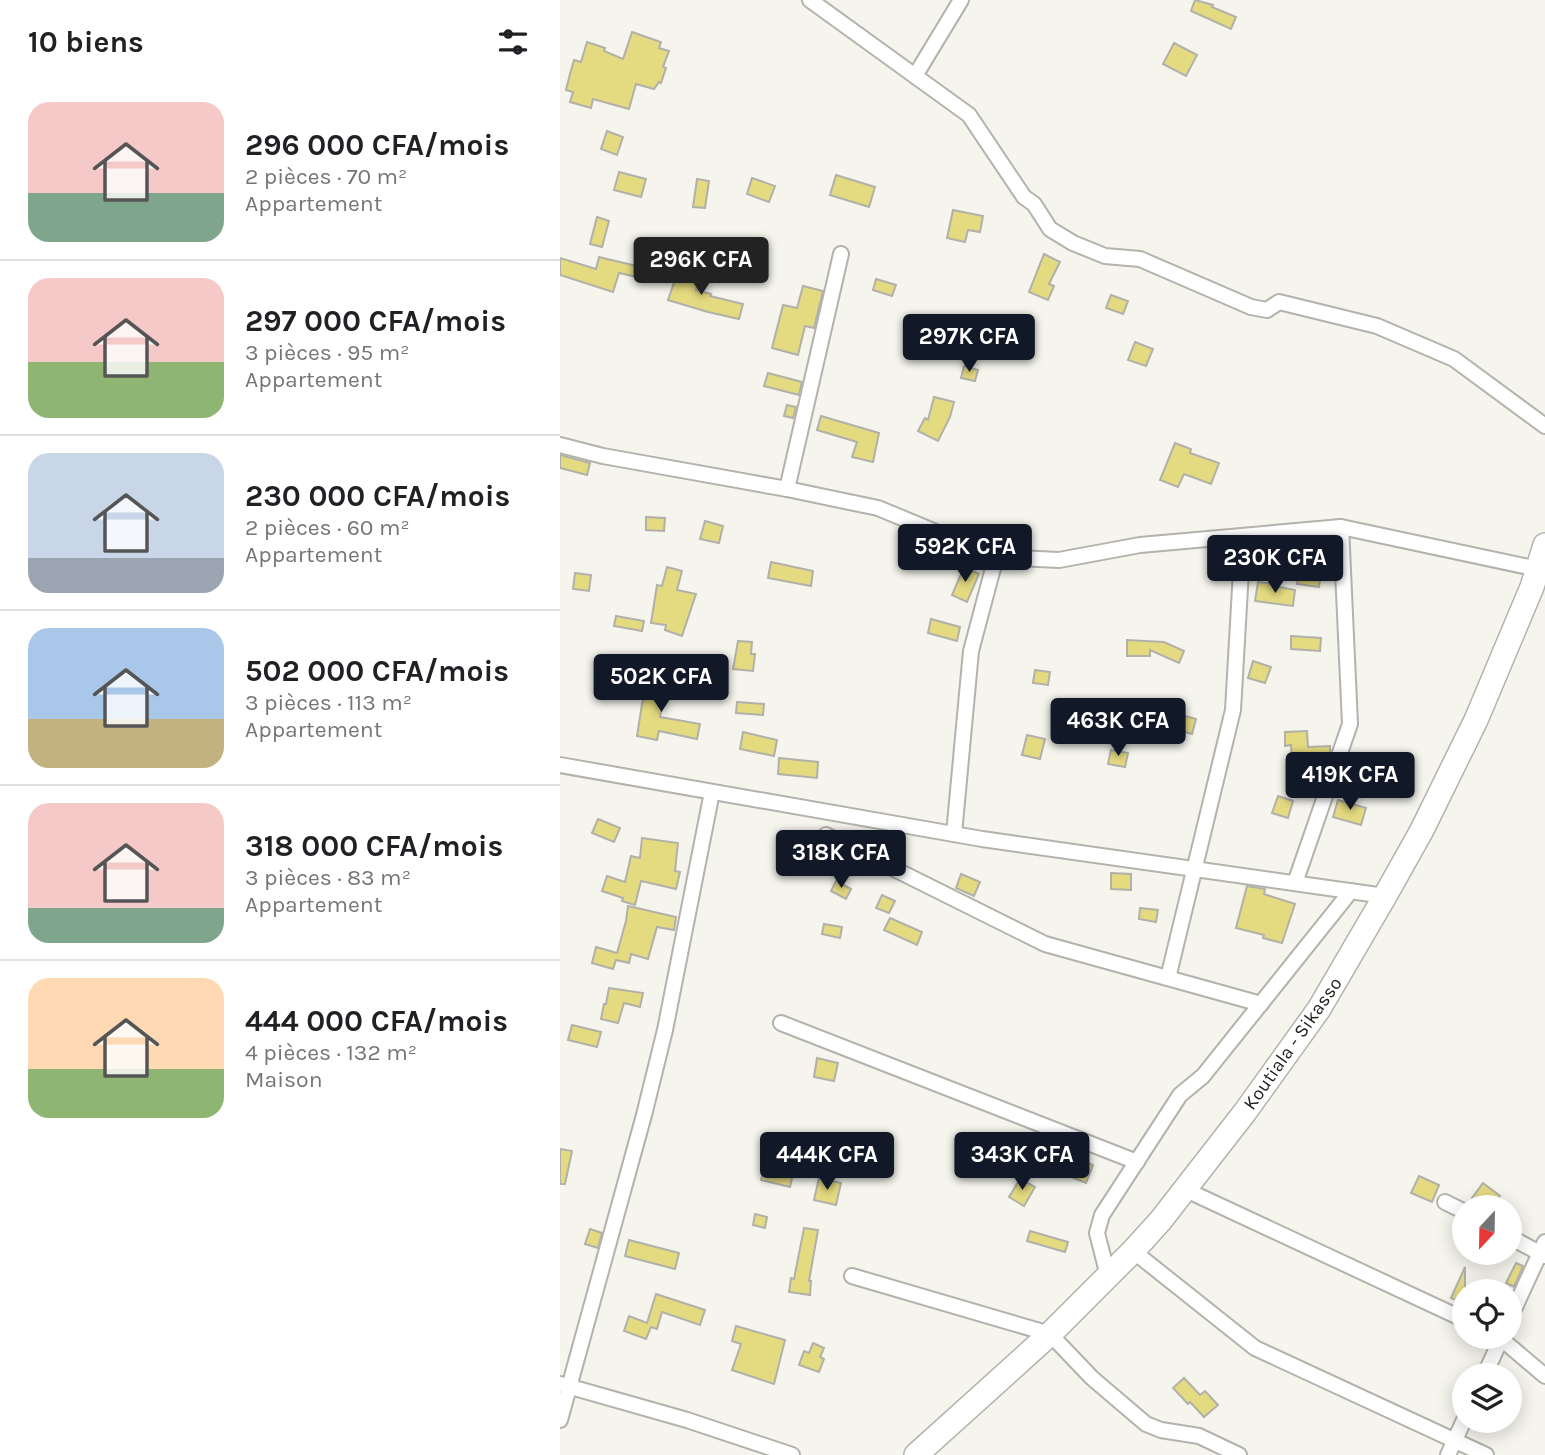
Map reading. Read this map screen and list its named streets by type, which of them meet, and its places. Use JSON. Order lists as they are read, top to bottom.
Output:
{
  "streets": {
    "main road": ["Koutiala - Sikasso"]
  },
  "north": "bottom",
  "page": {
    "heading": "10 biens",
    "list": [
      {
        "name": "296 000 CFA/mois",
        "note": "2 pièces · 70 m² · Appartement"
      },
      {
        "name": "297 000 CFA/mois",
        "note": "3 pièces · 95 m² · Appartement"
      },
      {
        "name": "230 000 CFA/mois",
        "note": "2 pièces · 60 m² · Appartement"
      },
      {
        "name": "502 000 CFA/mois",
        "note": "3 pièces · 113 m² · Appartement"
      },
      {
        "name": "318 000 CFA/mois",
        "note": "3 pièces · 83 m² · Appartement"
      },
      {
        "name": "444 000 CFA/mois",
        "note": "4 pièces · 132 m² · Maison"
      }
    ],
    "price": [
      "296K CFA",
      "297K CFA",
      "592K CFA",
      "230K CFA",
      "502K CFA",
      "463K CFA",
      "419K CFA",
      "318K CFA",
      "444K CFA",
      "343K CFA"
    ]
  }
}
